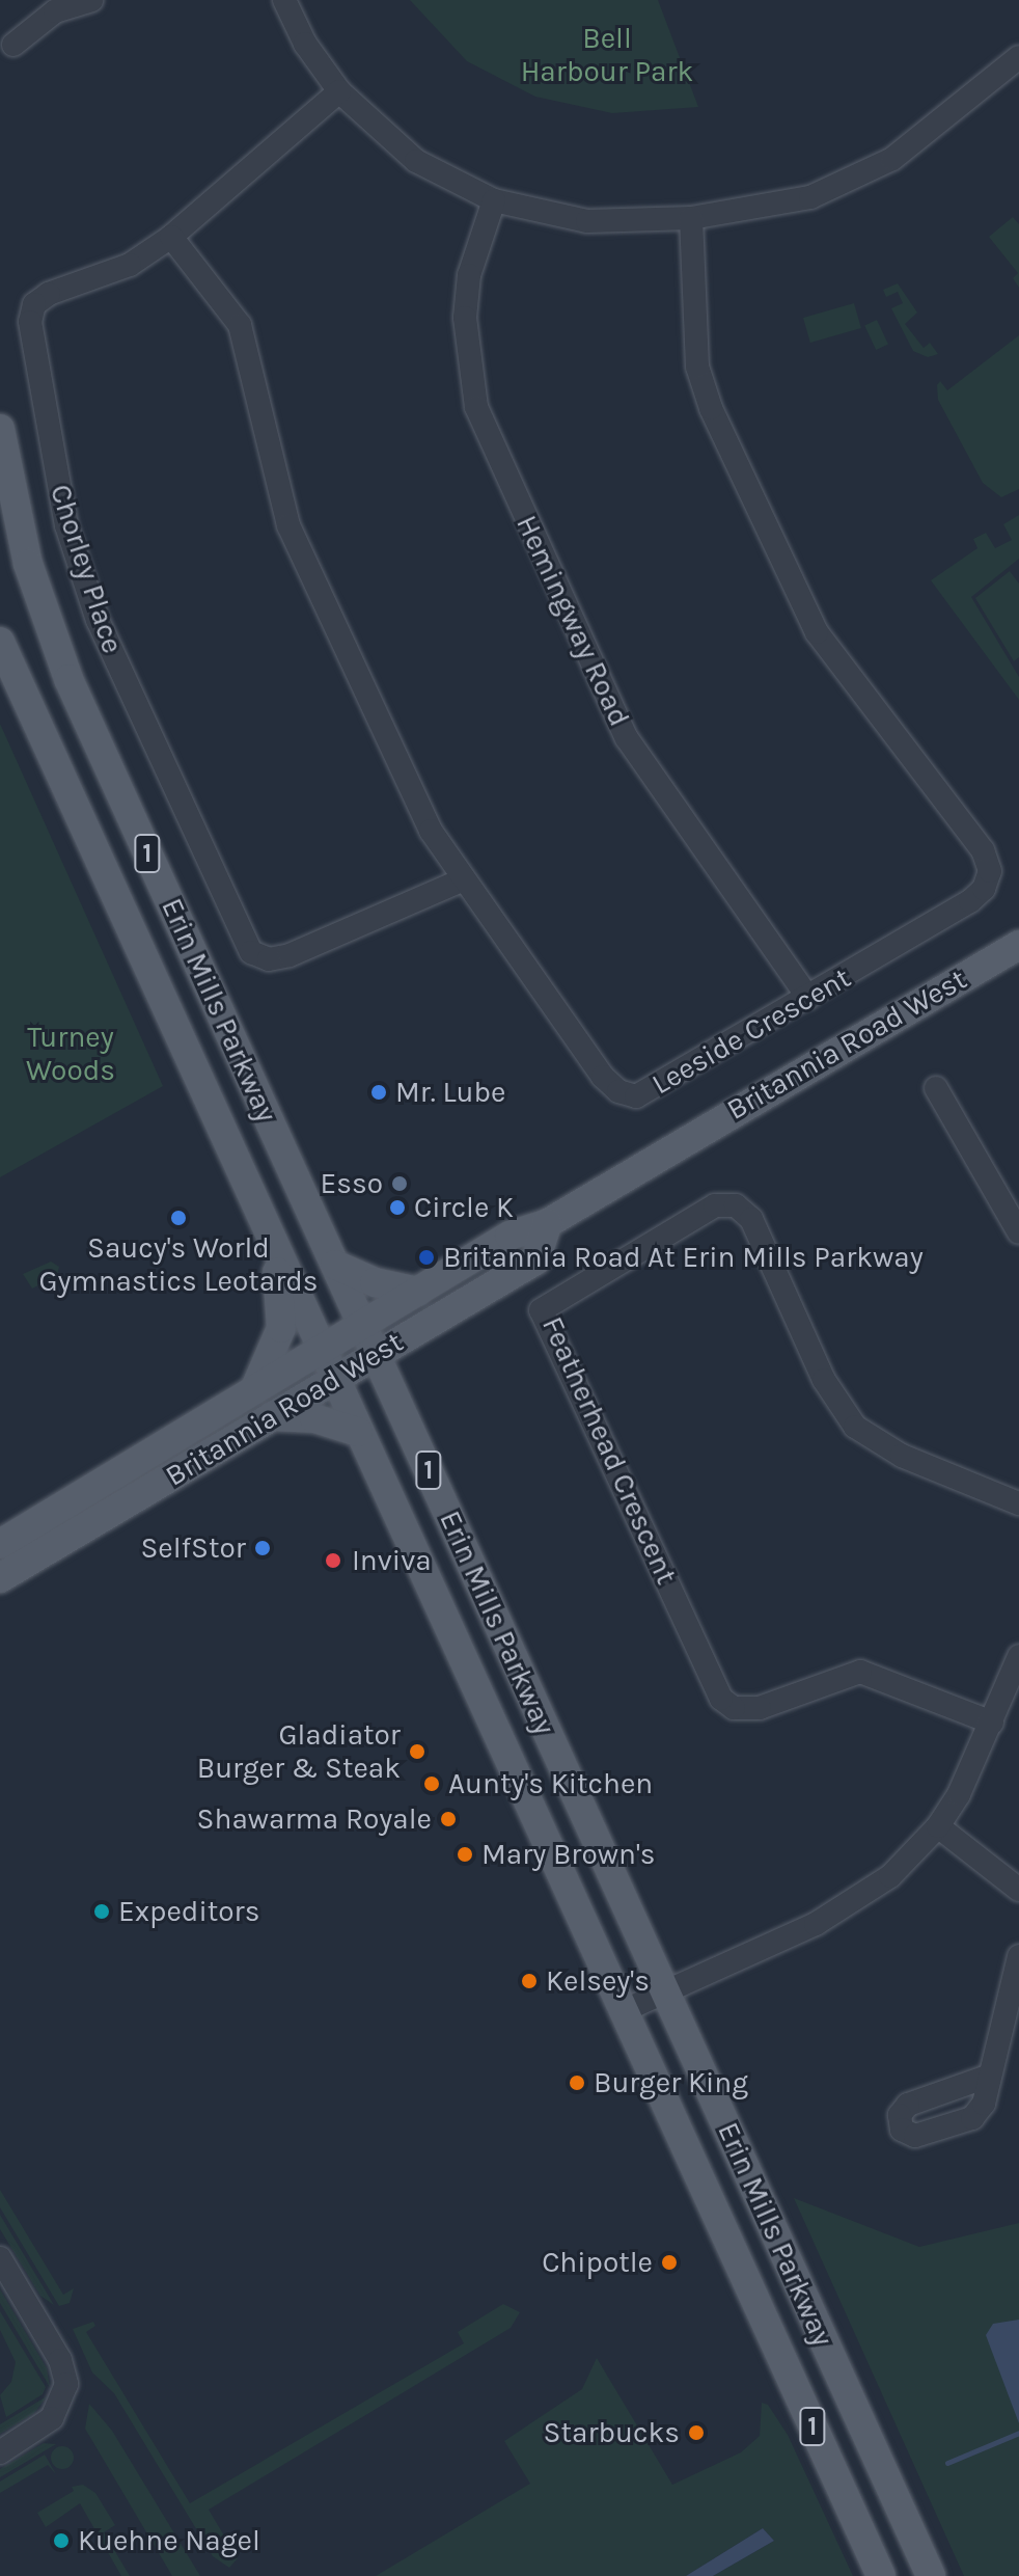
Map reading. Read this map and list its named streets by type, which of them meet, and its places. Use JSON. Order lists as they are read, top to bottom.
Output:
{
  "streets": {
    "main road": ["1", "Erin Mills Parkway", "Britannia Road West"],
    "street": [
      "Chorley Place",
      "Hemingway Road",
      "Leeside Crescent",
      "Featherhead Crescent"
    ]
  },
  "crossings": [
    ["Chorley Place", "Leeside Crescent"],
    ["Hemingway Road", "Leeside Crescent"],
    ["Erin Mills Parkway", "Britannia Road West"]
  ],
  "parks": ["Bell Harbour Park", "Turney Woods"],
  "places": [
    "Mr. Lube",
    "Esso",
    "Circle K",
    "Saucy's World Gymnastics Leotards",
    "Britannia Road At Erin Mills Parkway",
    "SelfStor",
    "Inviva",
    "Gladiator Burger & Steak",
    "Aunty's Kitchen",
    "Shawarma Royale",
    "Mary Brown's",
    "Expeditors",
    "Kelsey's",
    "Burger King",
    "Chipotle",
    "Starbucks",
    "Kuehne Nagel"
  ]
}
